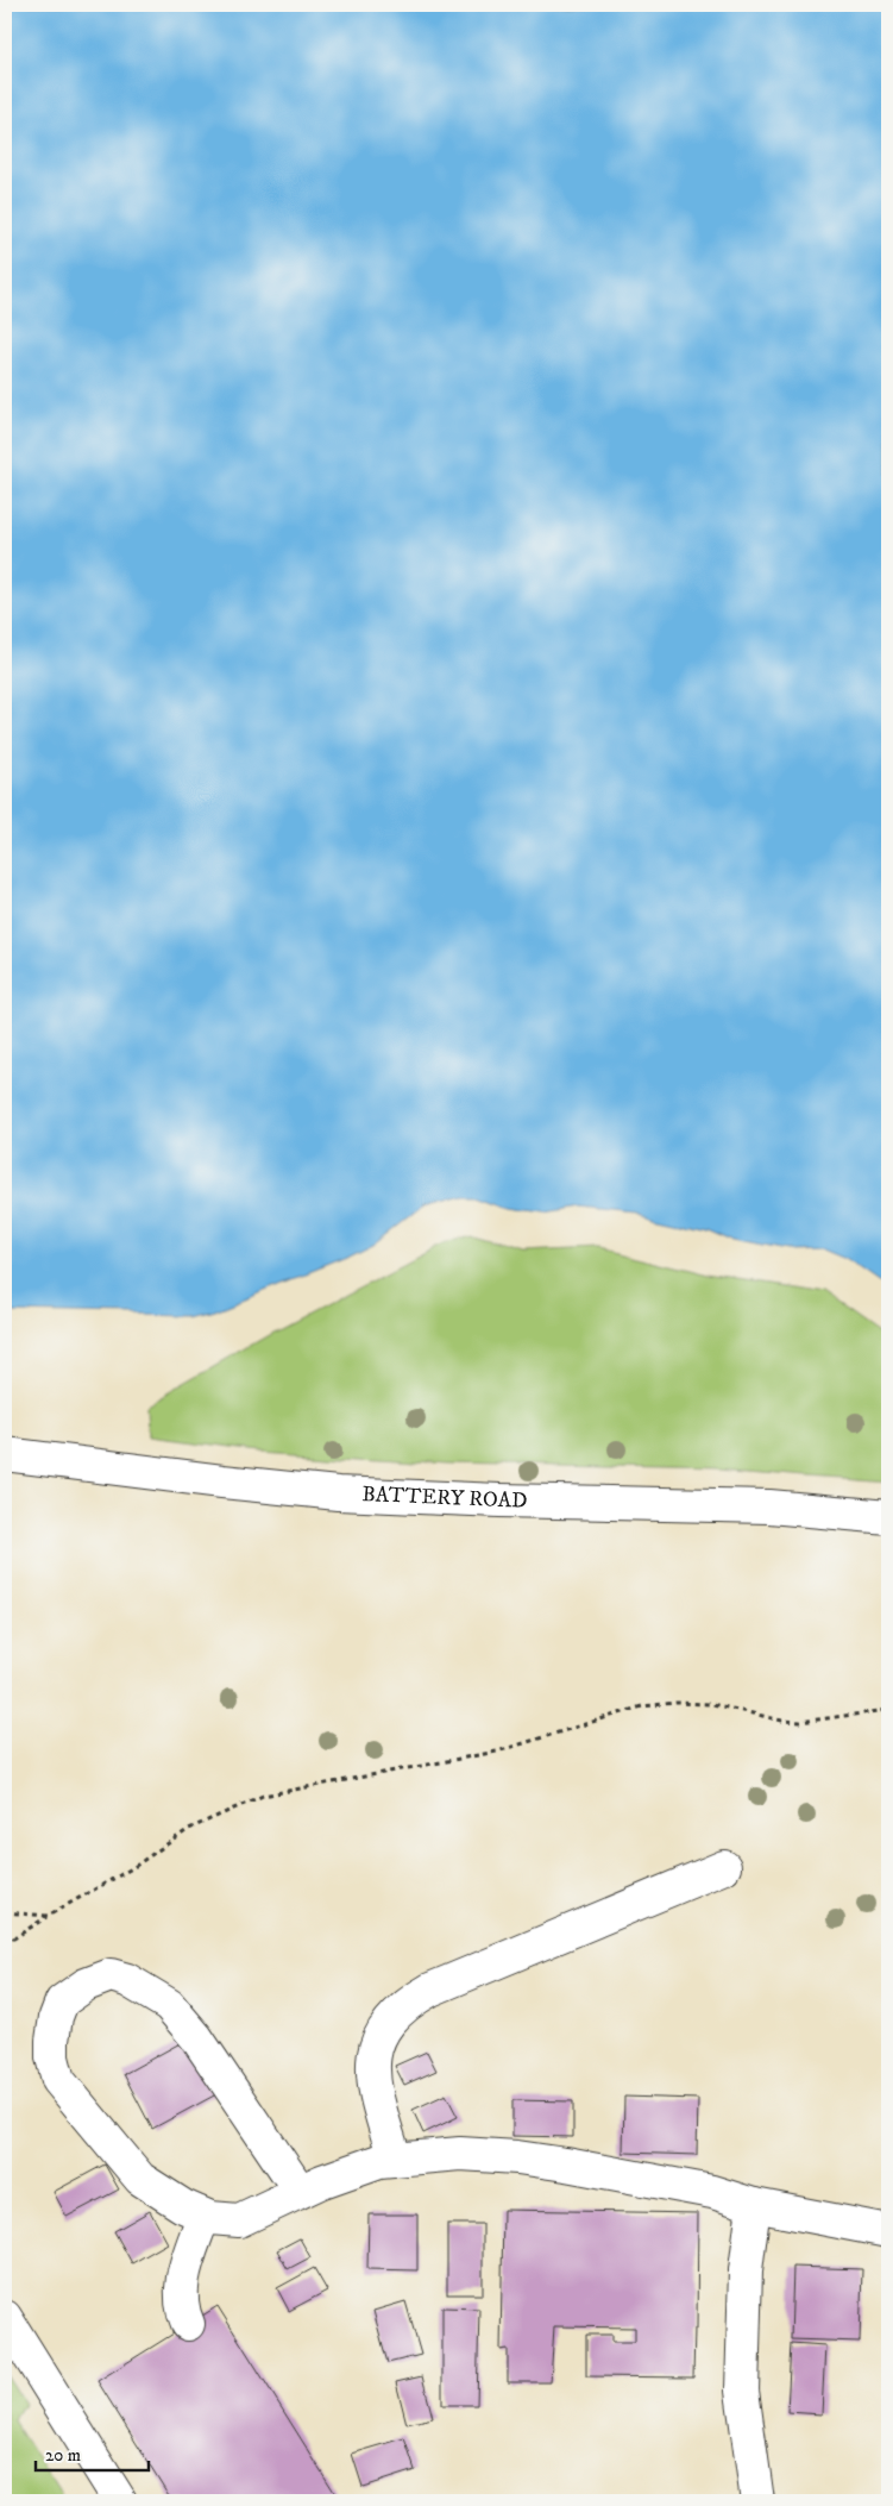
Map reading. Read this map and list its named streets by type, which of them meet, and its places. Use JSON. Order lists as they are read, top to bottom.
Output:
{
  "streets": {
    "street": ["BATTERY ROAD"]
  },
  "scale_bar": "20 m"
}
